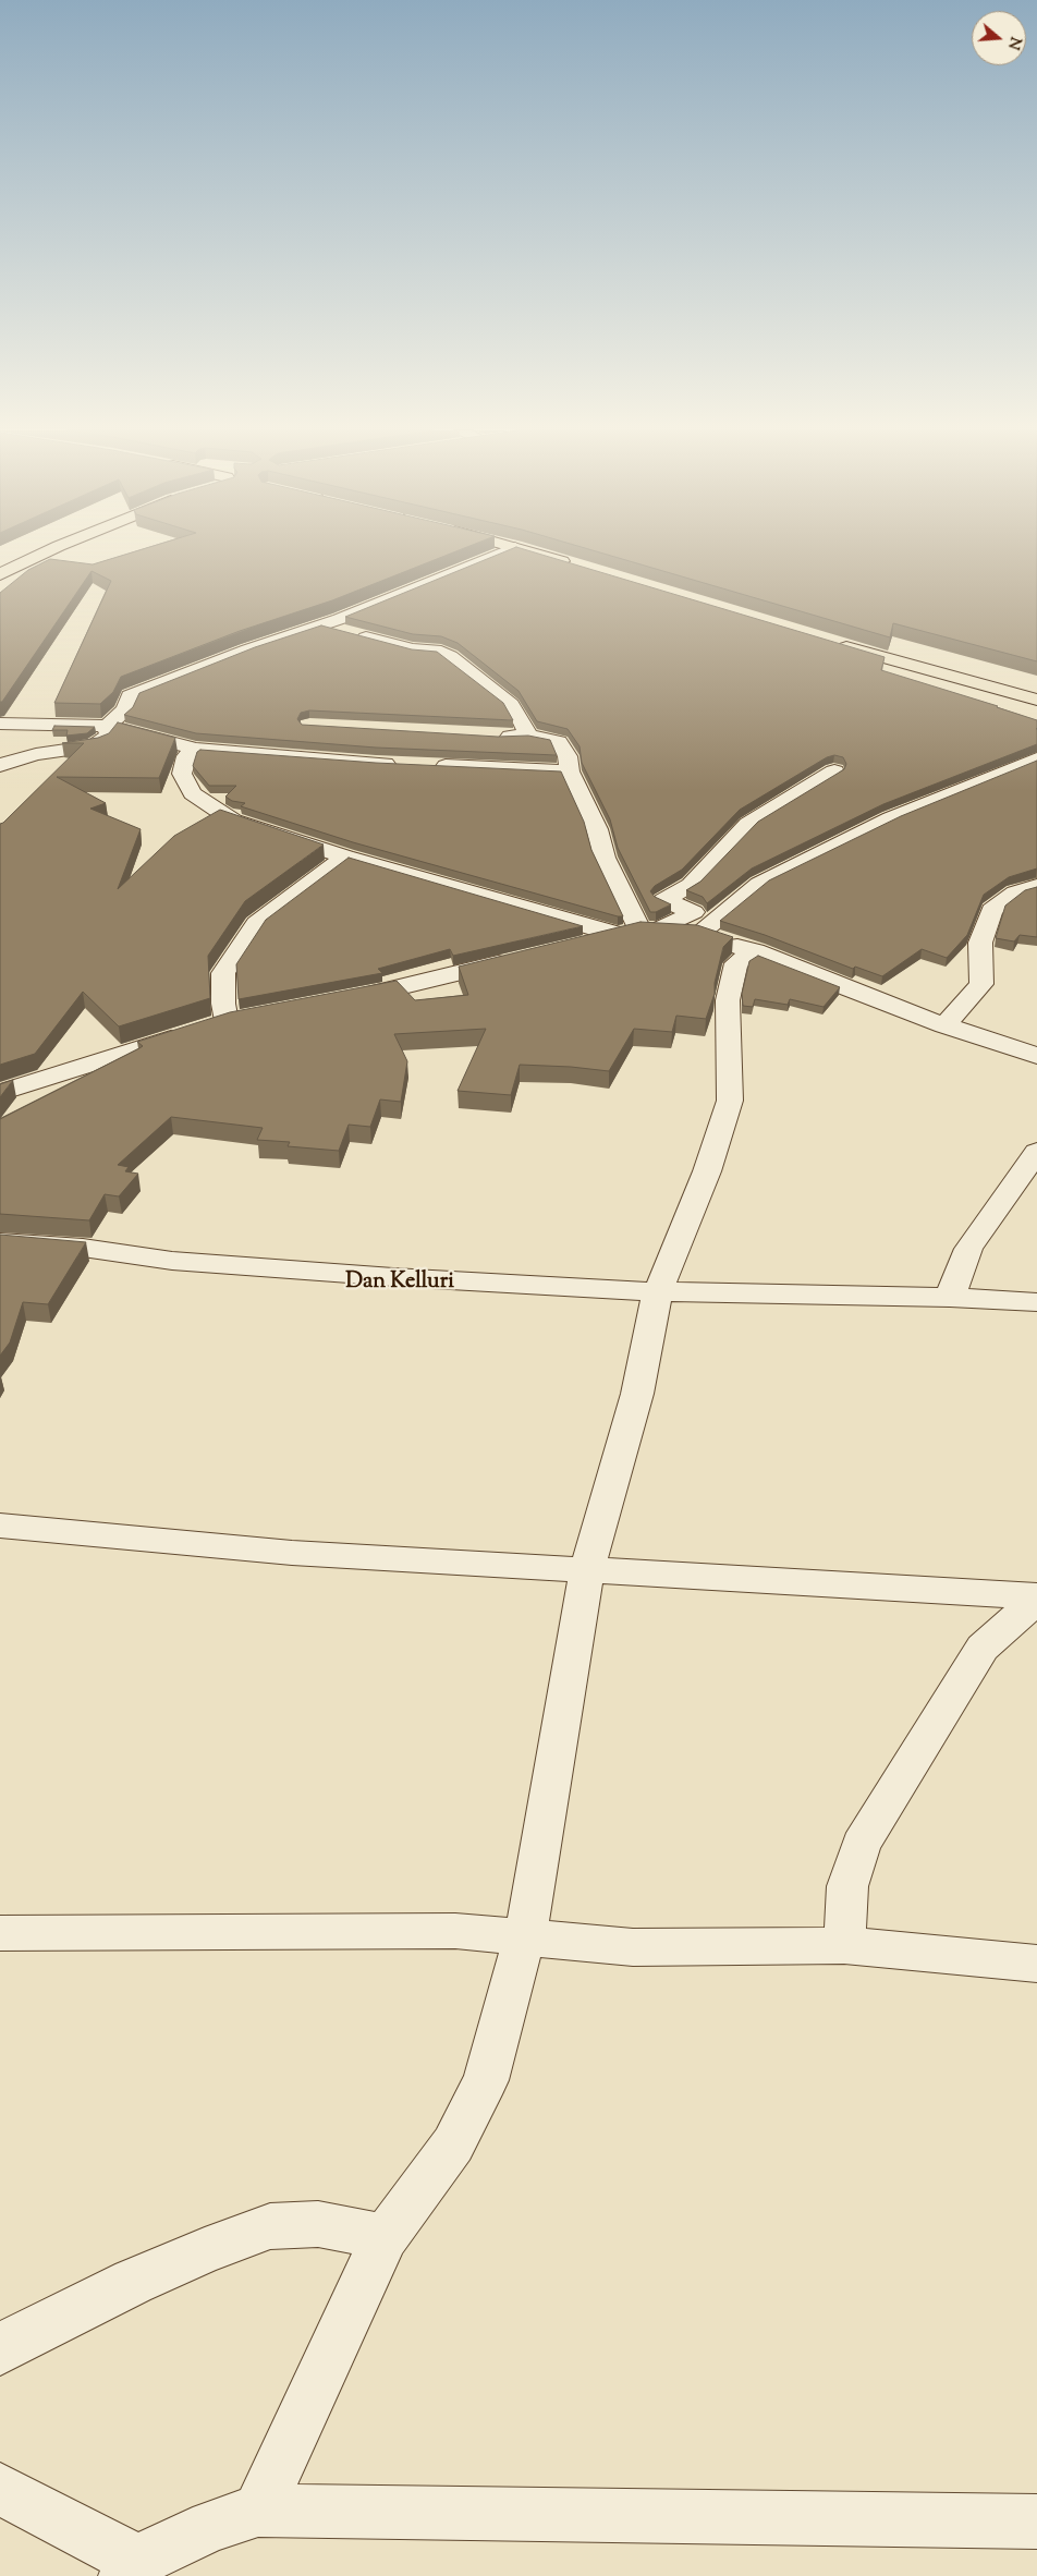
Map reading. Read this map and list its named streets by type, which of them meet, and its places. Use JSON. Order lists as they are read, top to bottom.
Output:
{
  "districts": ["Dan Kelluri"],
  "north": "right"
}
